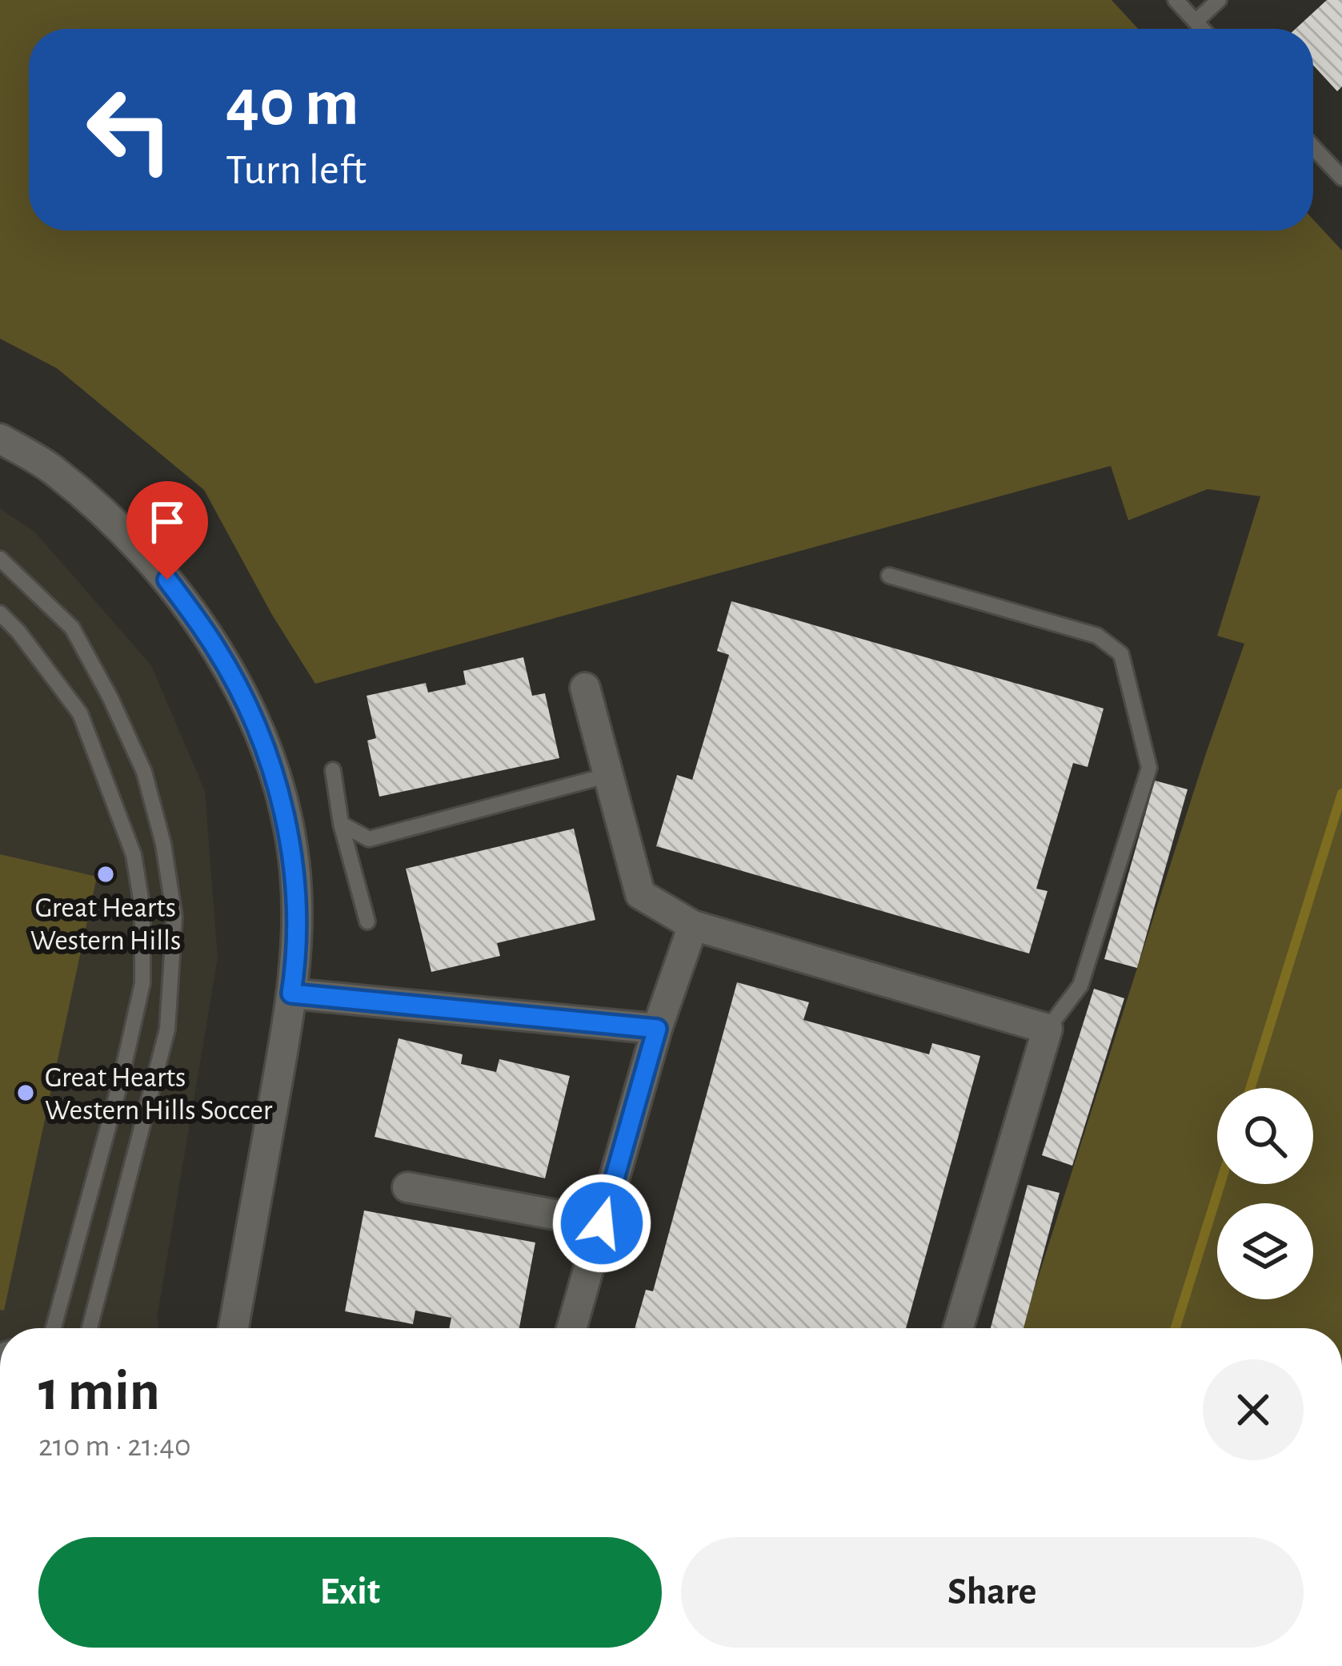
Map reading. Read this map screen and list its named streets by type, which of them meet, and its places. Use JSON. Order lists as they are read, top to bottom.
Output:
{
  "places": ["Great Hearts Western Hills", "Great Hearts Western Hills Soccer"],
  "page": {
    "turn": ["40 m", "Turn left"],
    "heading": ["1 min", "210 m · 21:40"],
    "buttons": ["Exit", "Share"]
  }
}
